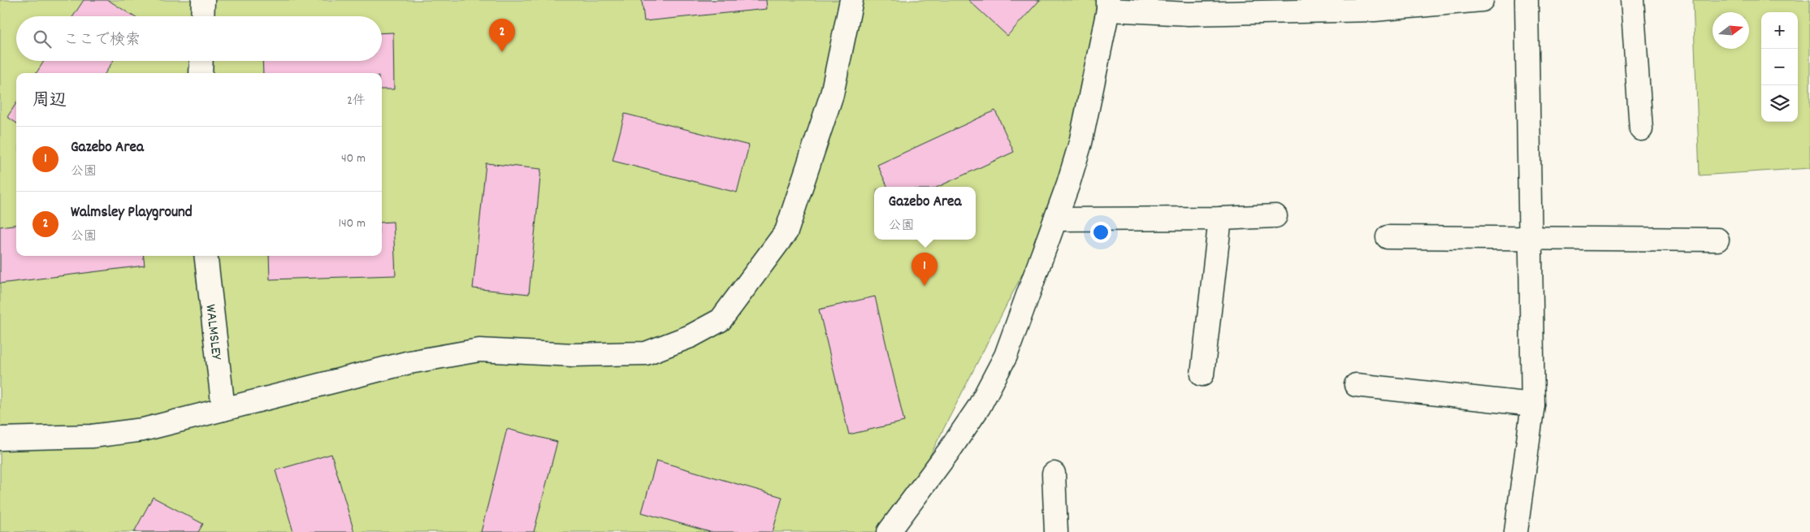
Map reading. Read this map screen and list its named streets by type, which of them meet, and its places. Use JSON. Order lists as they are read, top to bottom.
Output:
{
  "streets": {
    "street": ["WALMSLEY"]
  },
  "north": "right",
  "page": {
    "map_buttons": ["+", "−"],
    "search": "ここで検索",
    "pins": ["2", "1"],
    "heading": ["周辺", "2件"],
    "list": [
      {
        "mark": "1",
        "name": "Gazebo Area",
        "note": "公園",
        "value": "40 m"
      },
      {
        "mark": "2",
        "name": "Walmsley Playground",
        "note": "公園",
        "value": "140 m"
      }
    ],
    "popup": ["Gazebo Area", "公園"]
  }
}
